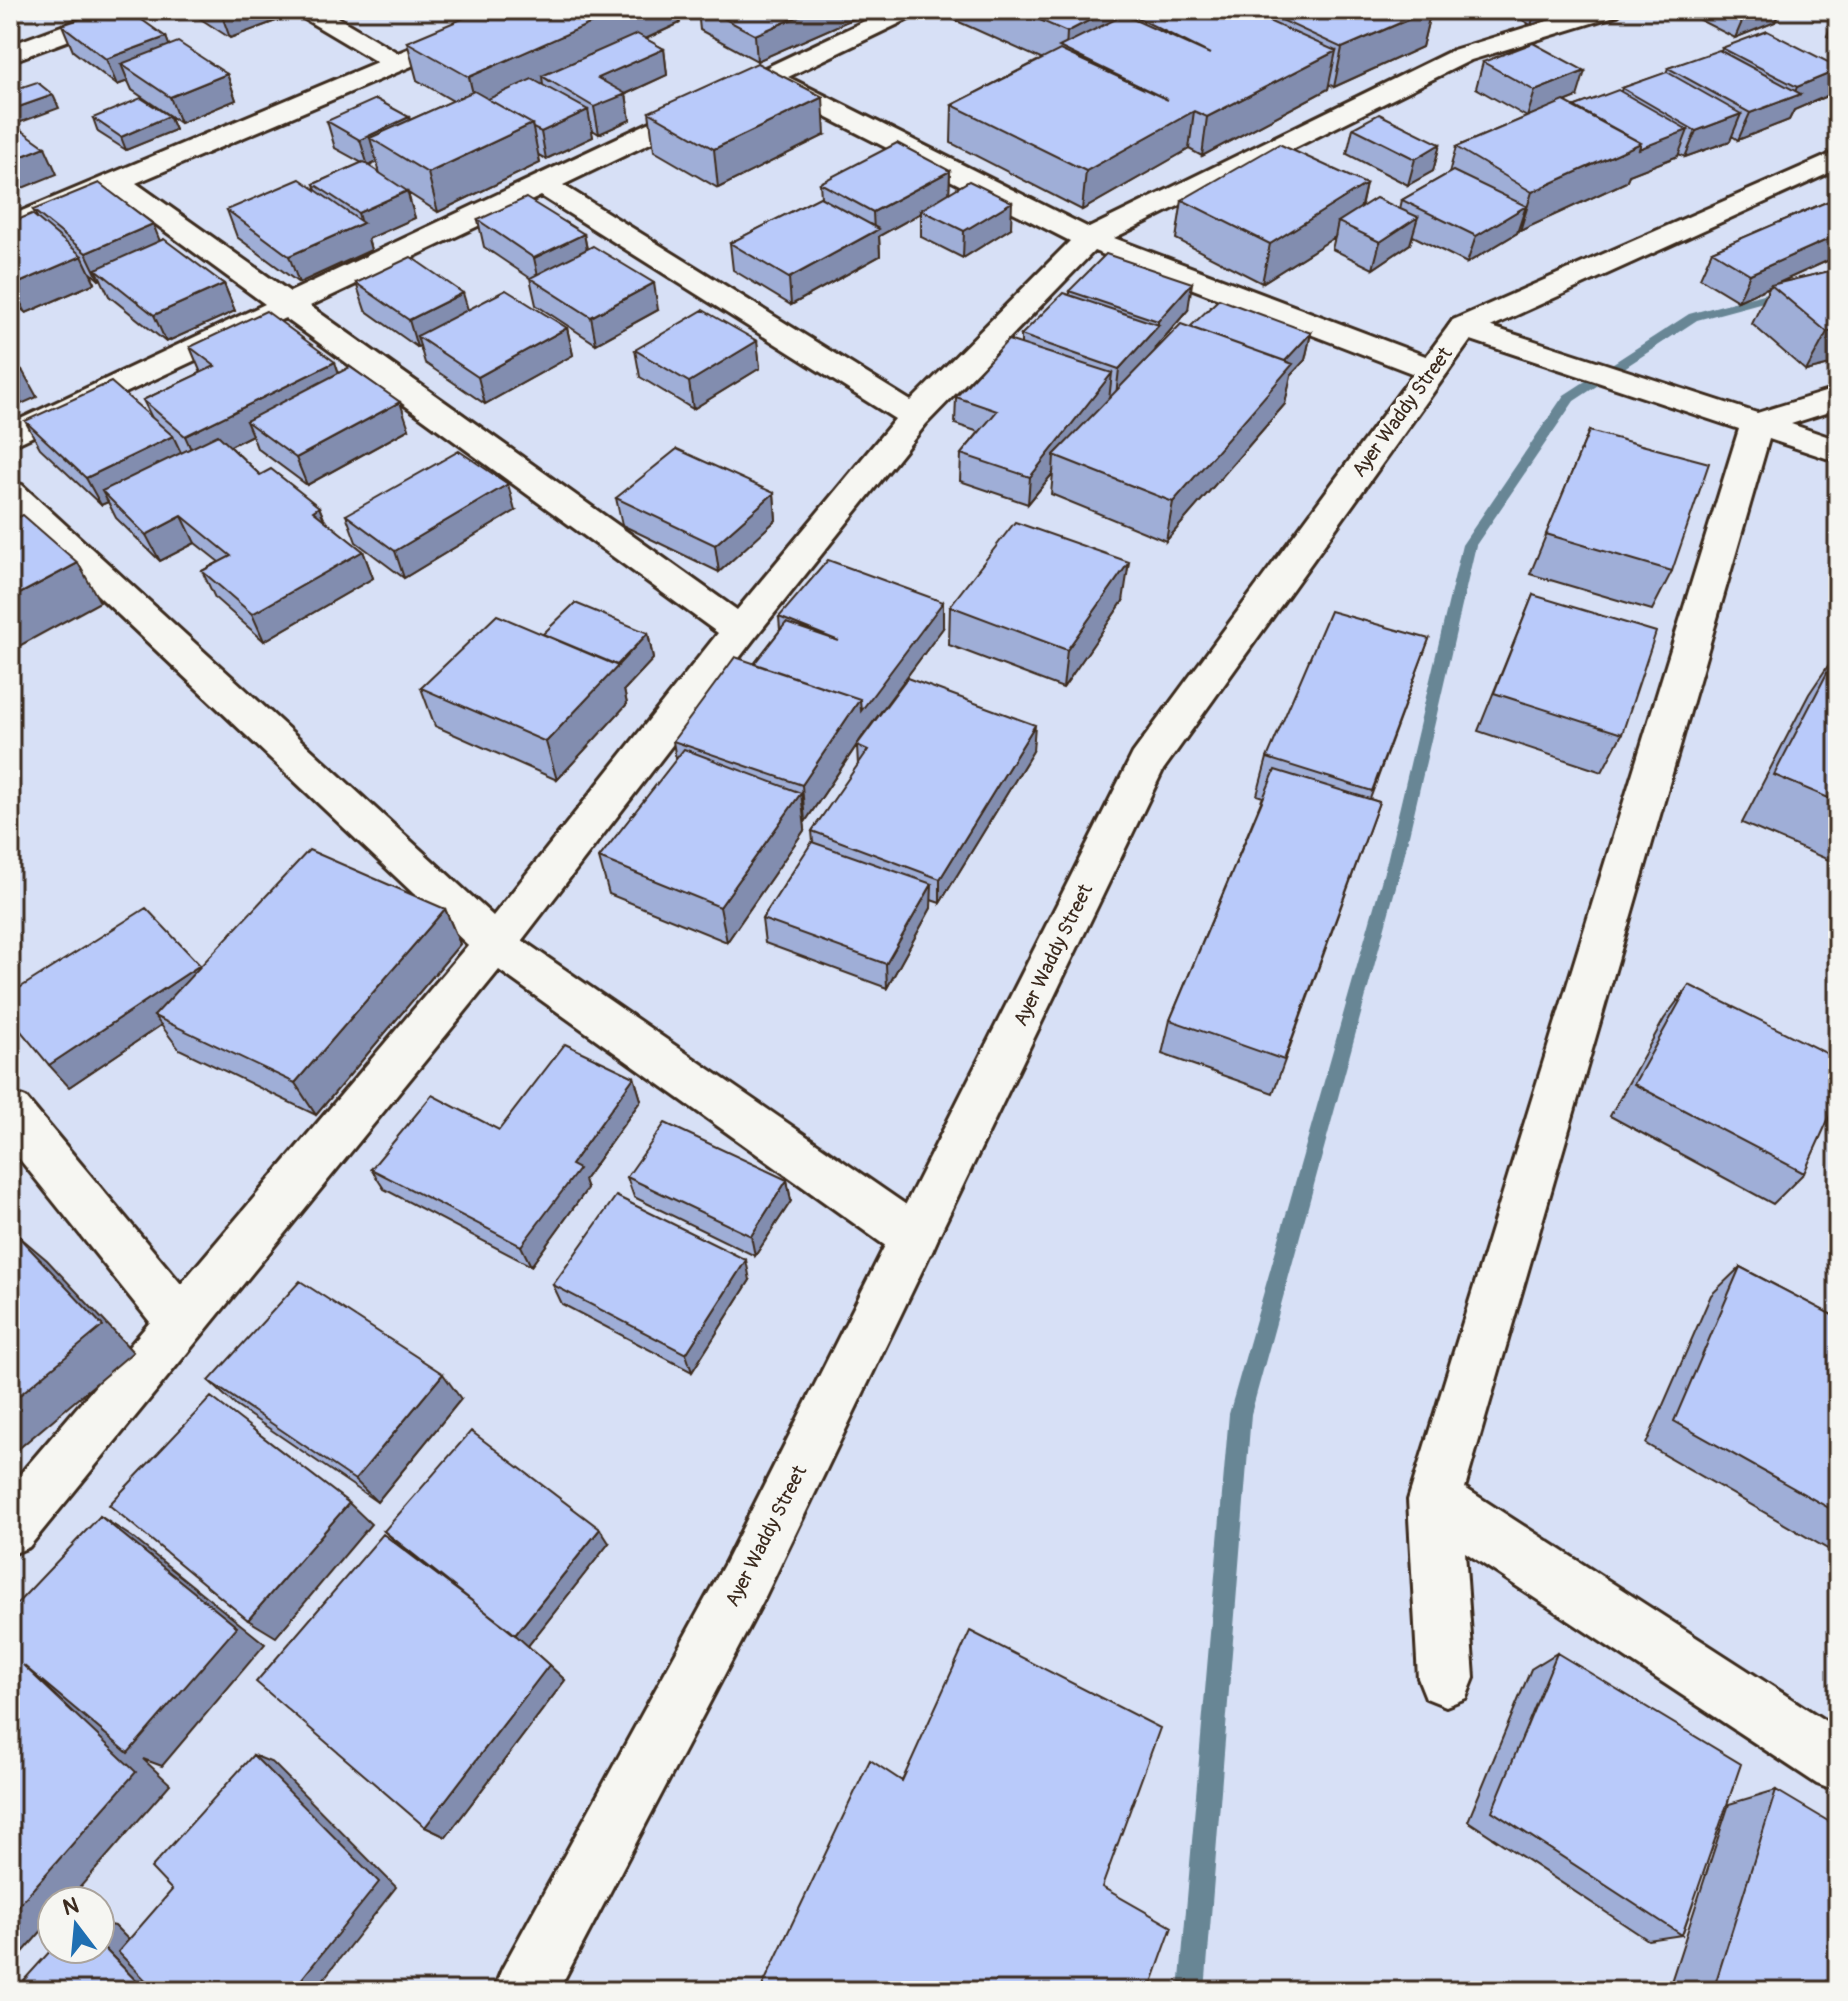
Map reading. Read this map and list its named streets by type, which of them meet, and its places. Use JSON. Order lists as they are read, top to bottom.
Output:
{
  "streets": {
    "street": ["Ayer Waddy Street"]
  },
  "north": "top"
}
